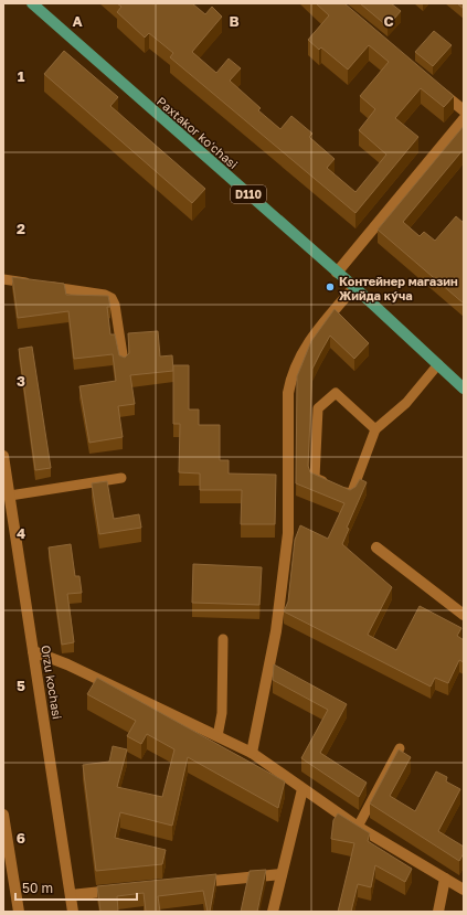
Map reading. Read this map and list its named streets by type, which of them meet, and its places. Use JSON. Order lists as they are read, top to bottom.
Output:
{
  "streets": {
    "main road": ["Paxtakor koʻchasi", "D110"],
    "street": ["Orzu kochasi"]
  },
  "places": ["Контейнер магазин Жийда ку́ча"],
  "scale_bar": "50 m",
  "grid": {
    "columns": ["A", "B", "C"],
    "rows": [
      "1",
      "2",
      "3",
      "4",
      "5",
      "6"
    ]
  }
}
